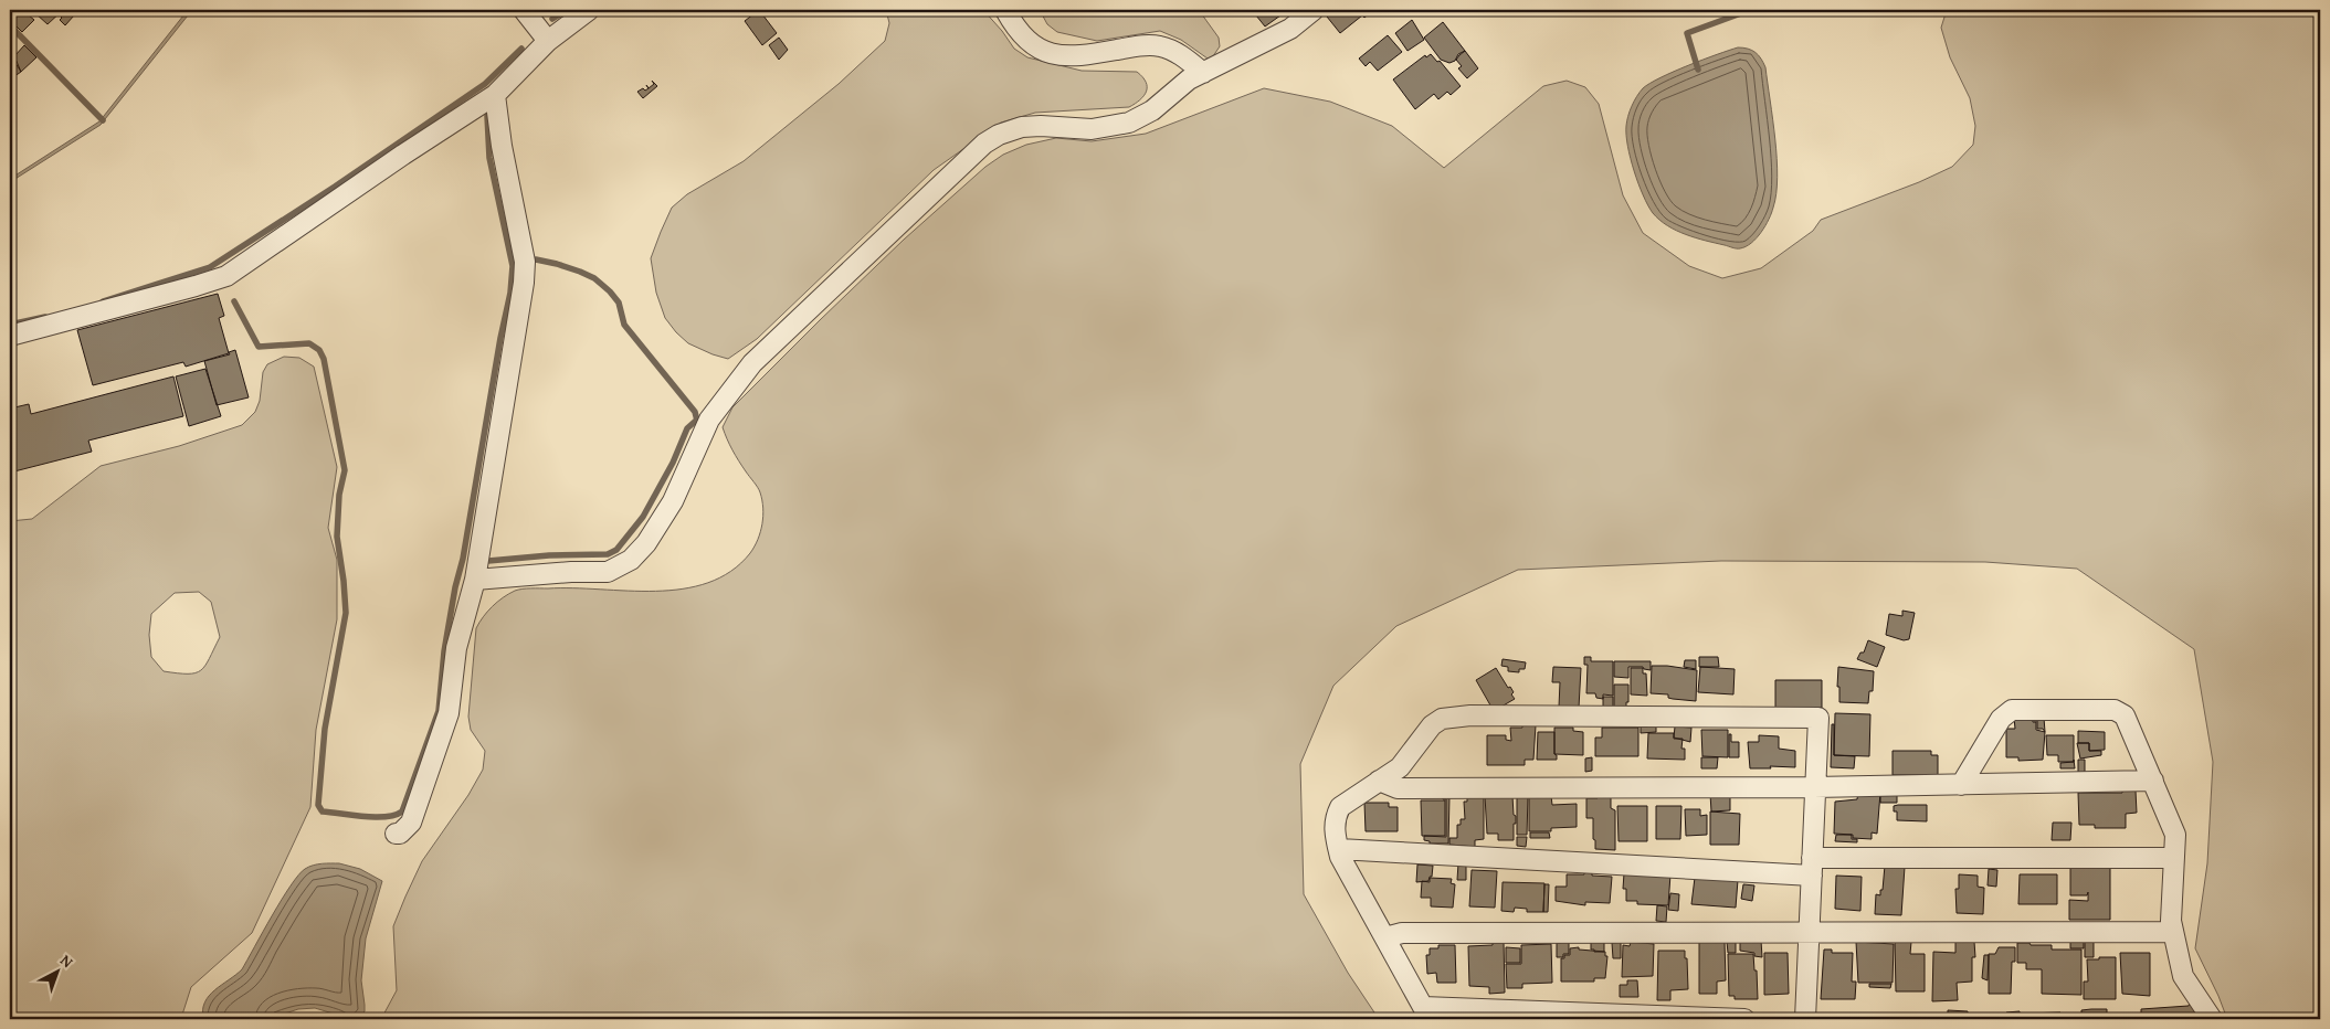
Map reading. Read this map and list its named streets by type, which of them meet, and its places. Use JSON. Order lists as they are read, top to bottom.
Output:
{
  "north": "top right"
}
